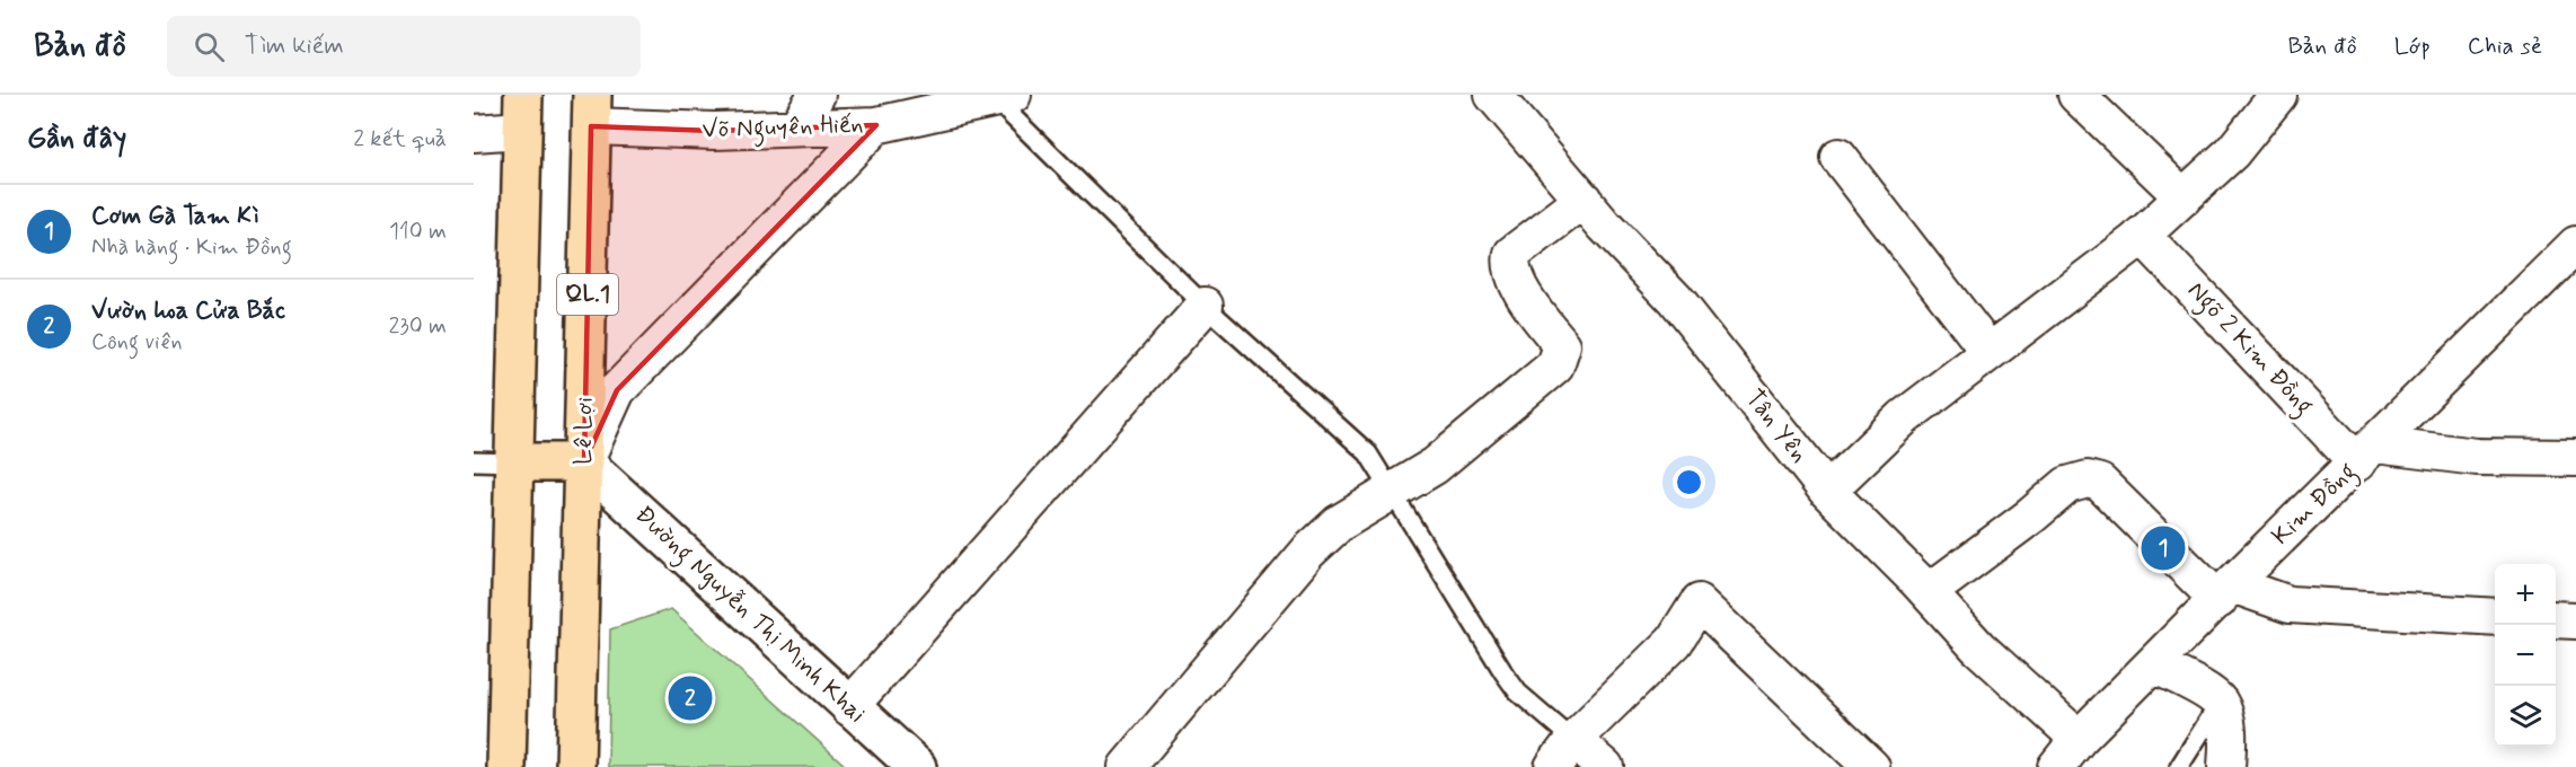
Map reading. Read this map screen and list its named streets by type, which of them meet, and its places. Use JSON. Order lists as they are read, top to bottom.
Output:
{
  "streets": {
    "main road": ["QL.1", "Lê Lợi", "Đường Nguyễn Thị Minh Khai"],
    "street": [
      "Võ Nguyên Hiến",
      "Ngõ 2 Kim Đồng",
      "Tân Yên",
      "Kim Đồng"
    ]
  },
  "crossings": [
    ["Võ Nguyên Hiến", "Lê Lợi"],
    ["Ngõ 2 Kim Đồng", "Kim Đồng"],
    ["Tân Yên", "Kim Đồng"],
    ["Lê Lợi", "Đường Nguyễn Thị Minh Khai"]
  ],
  "page": {
    "header": "Bản đồ",
    "search": "Tìm kiếm",
    "nav": ["Bản đồ", "Lớp", "Chia sẻ"],
    "heading": ["Gần đây", "2 kết quả"],
    "list": [
      {
        "mark": "1",
        "name": "Cơm Gà Tam Kì",
        "note": "Nhà hàng · Kim Đồng",
        "value": "110 m"
      },
      {
        "mark": "2",
        "name": "Vườn hoa Cửa Bắc",
        "note": "Công viên",
        "value": "230 m"
      }
    ],
    "pins": ["1", "2"],
    "map_buttons": ["+", "−"]
  }
}
